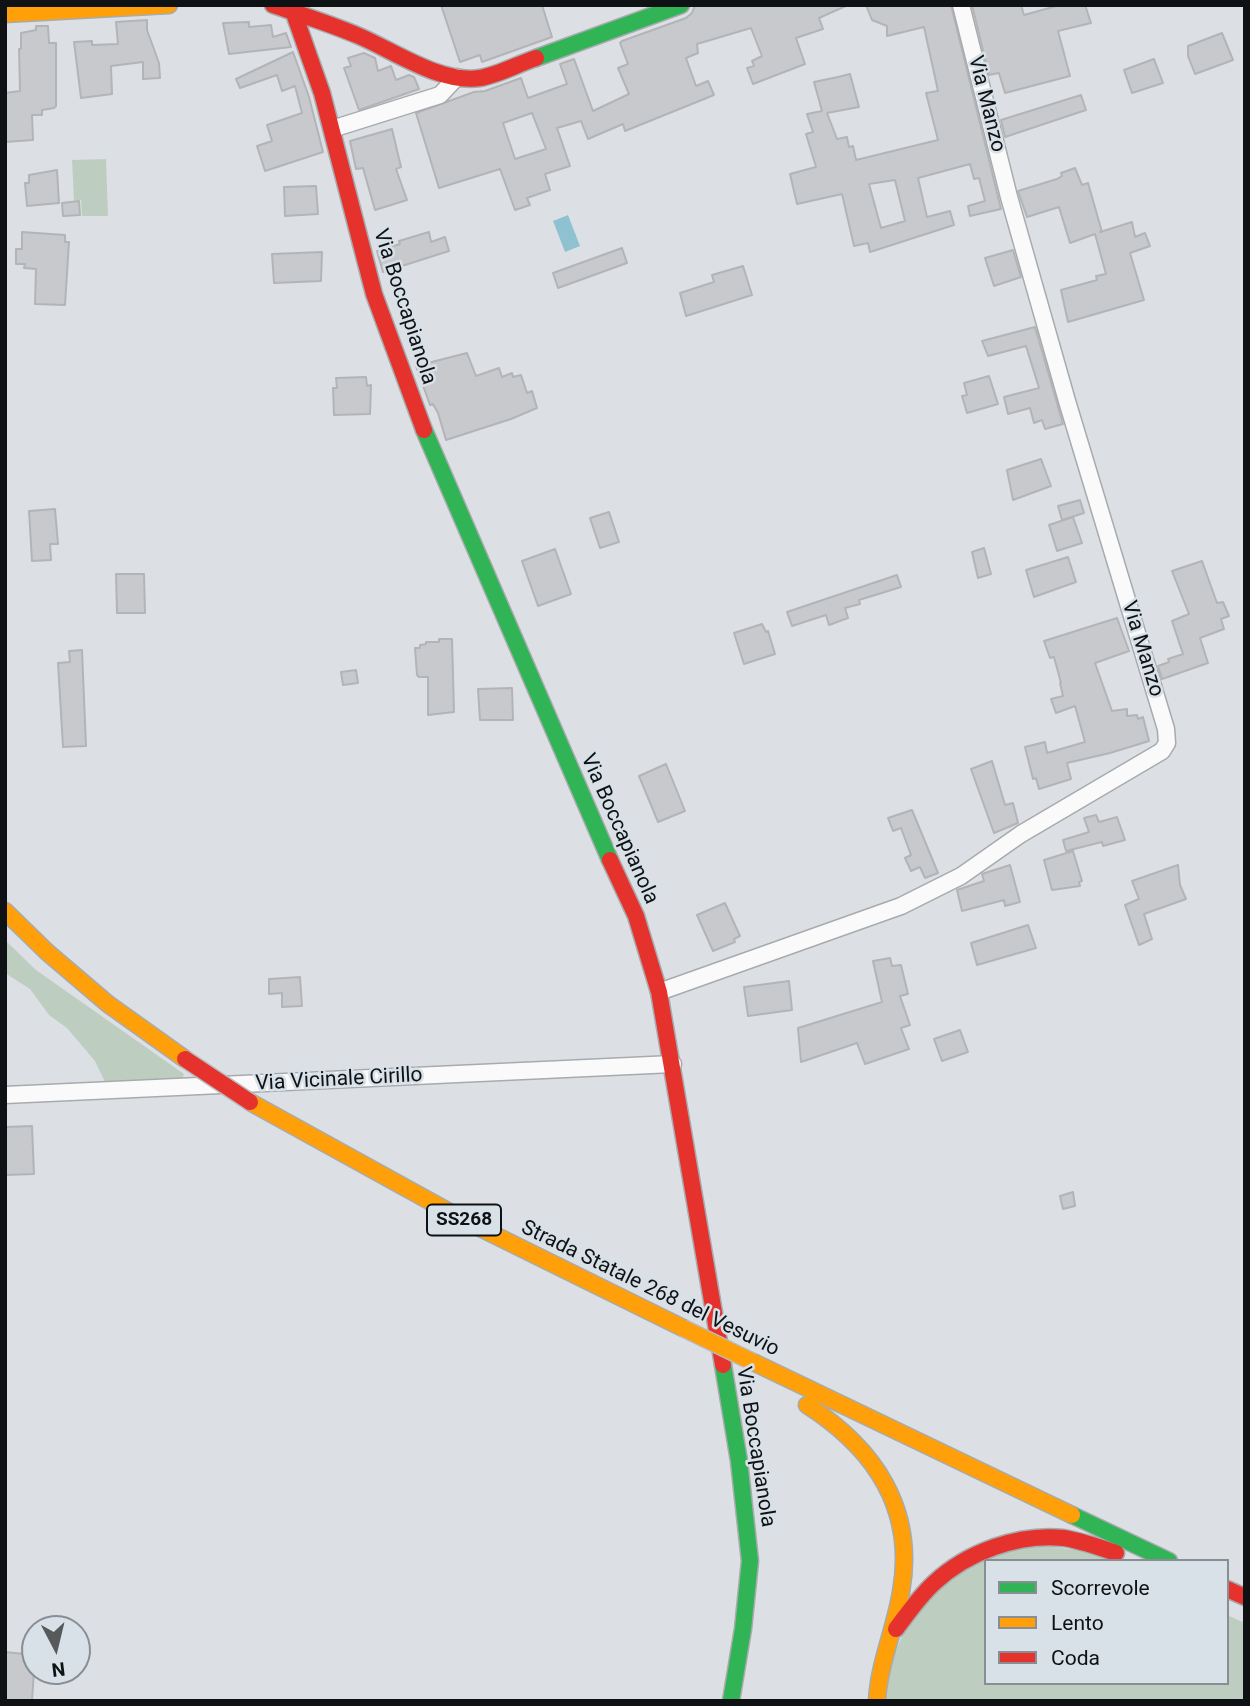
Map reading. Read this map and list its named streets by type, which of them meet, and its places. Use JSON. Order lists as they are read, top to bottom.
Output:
{
  "streets": {
    "main road": ["Via Boccapianola", "SS268", "Strada Statale 268 del Vesuvio"],
    "street": ["Via Manzo", "Via Vicinale Cirillo"]
  },
  "crossings": [
    ["Via Manzo", "Via Boccapianola"],
    ["Via Boccapianola", "Via Vicinale Cirillo"]
  ],
  "legend": ["Scorrevole", "Lento", "Coda"],
  "north": "bottom"
}
